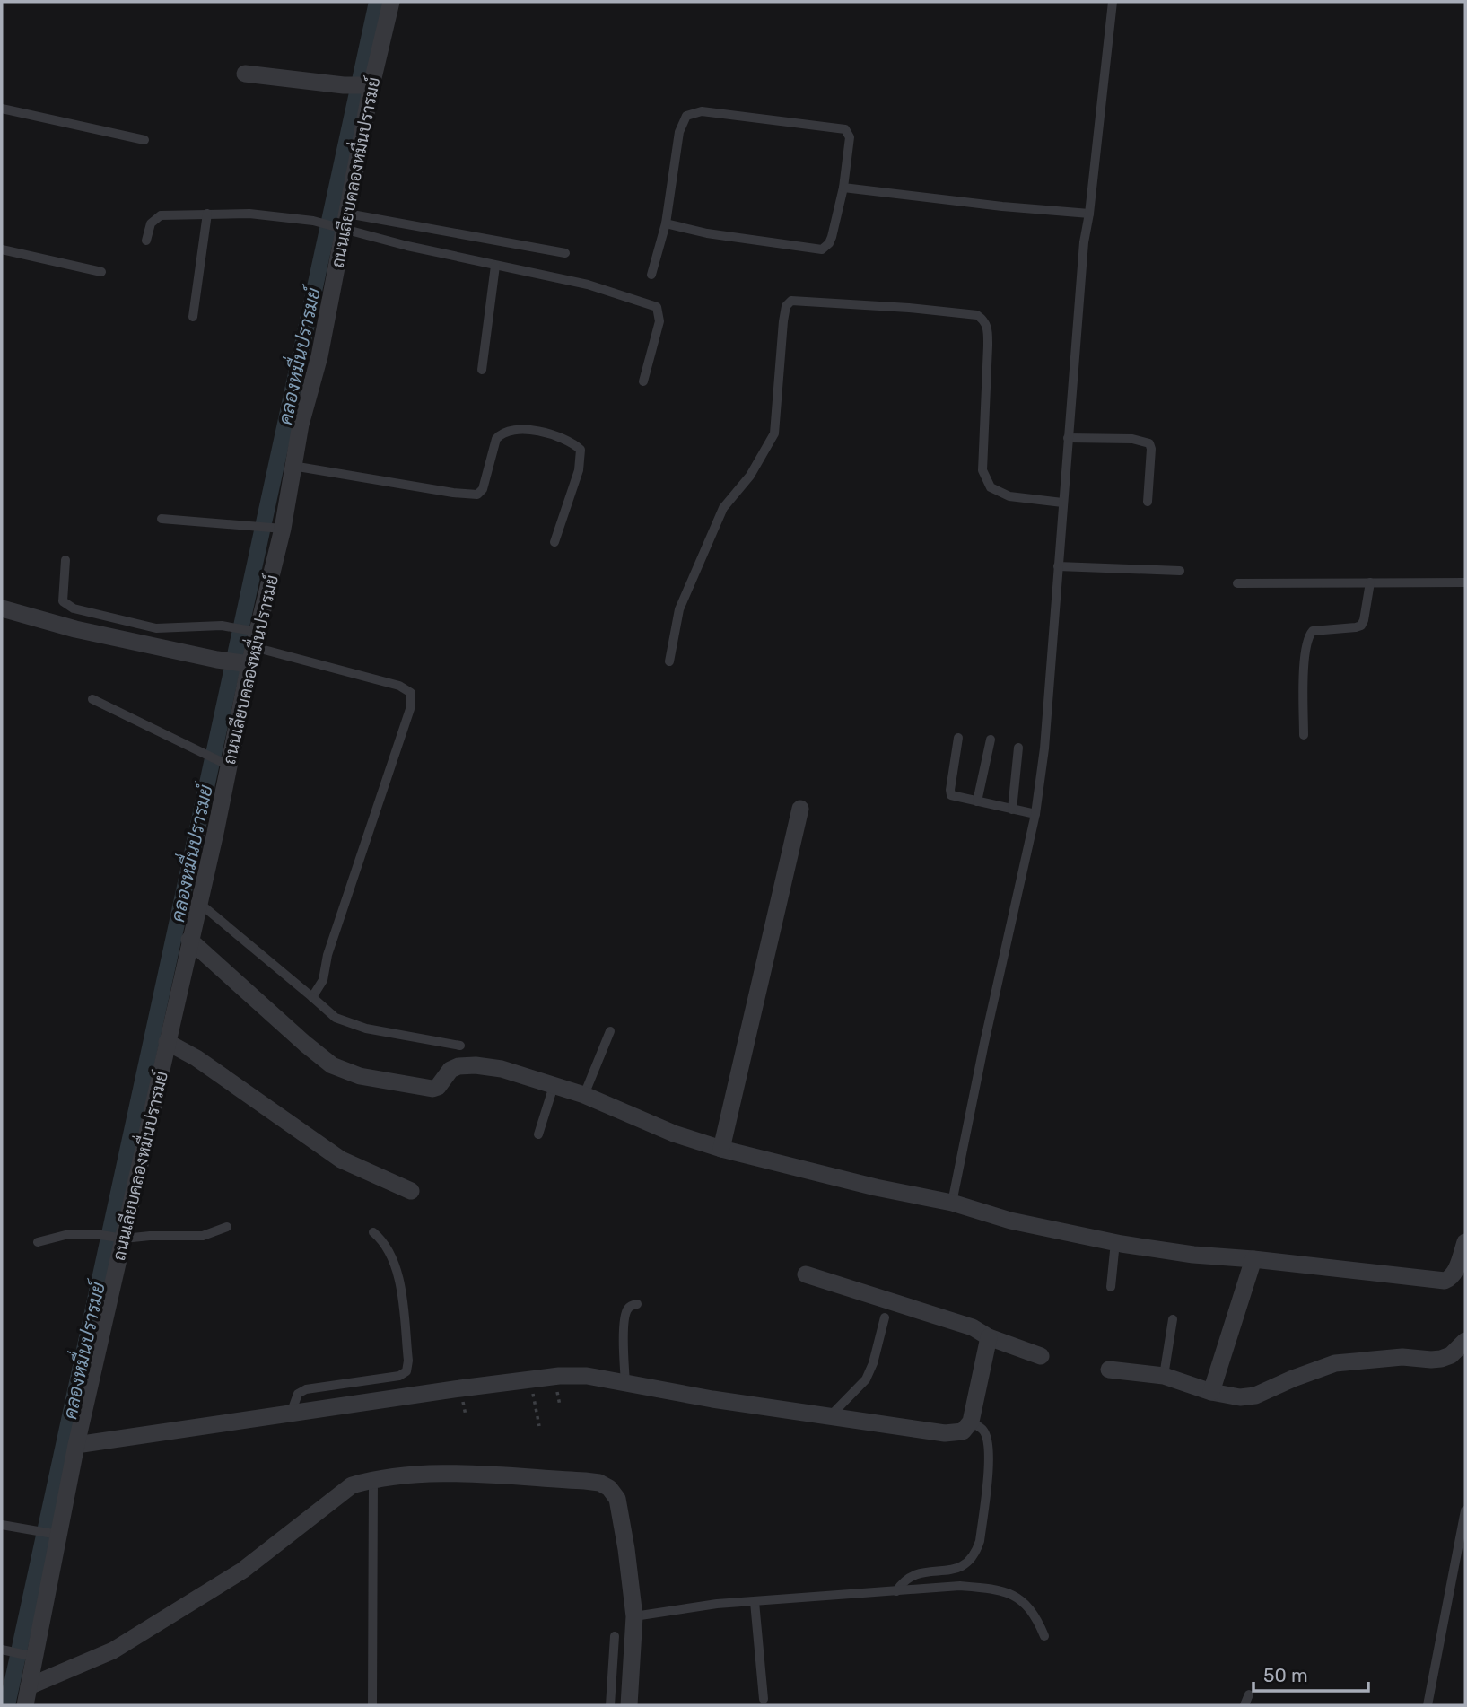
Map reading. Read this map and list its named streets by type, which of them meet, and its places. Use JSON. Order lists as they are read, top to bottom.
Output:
{
  "streets": {
    "street": ["ถนนเลียบคลองหมื่นปรารมย์"]
  },
  "water": ["คลองหมื่นปรารมย์"],
  "scale_bar": "50 m"
}
